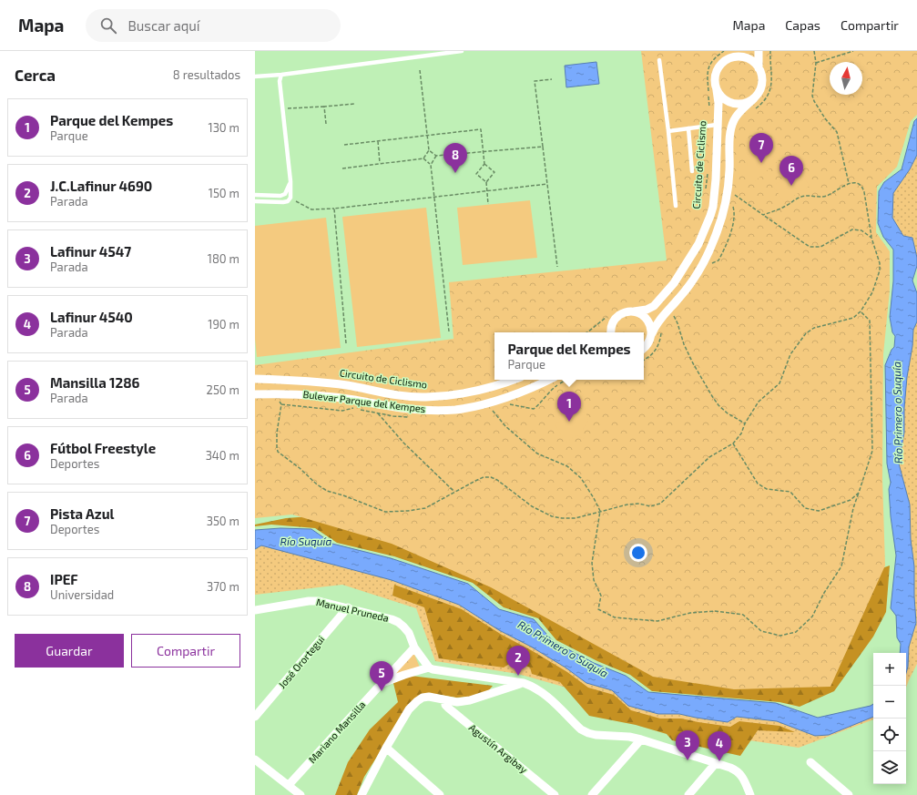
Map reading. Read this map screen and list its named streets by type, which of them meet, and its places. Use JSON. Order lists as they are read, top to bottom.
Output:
{
  "streets": {
    "street": [
      "Bulevar Parque del Kempes",
      "Manuel Pruneda",
      "José Orortegui",
      "Mariano Mansilla",
      "Agustín Argibay"
    ],
    "path": ["Circuito de Ciclismo"]
  },
  "crossings": [
    ["Manuel Pruneda", "José Orortegui"],
    ["Manuel Pruneda", "Mariano Mansilla"]
  ],
  "water": ["Río Primero o Suquía", "Río Suquía"],
  "north": "top",
  "page": {
    "header": "Mapa",
    "search": "Buscar aquí",
    "nav": ["Mapa", "Capas", "Compartir"],
    "heading": ["Cerca", "8 resultados"],
    "list": [
      {
        "mark": "1",
        "name": "Parque del Kempes",
        "note": "Parque",
        "value": "130 m"
      },
      {
        "mark": "2",
        "name": "J.C.Lafinur 4690",
        "note": "Parada",
        "value": "150 m"
      },
      {
        "mark": "3",
        "name": "Lafinur 4547",
        "note": "Parada",
        "value": "180 m"
      },
      {
        "mark": "4",
        "name": "Lafinur 4540",
        "note": "Parada",
        "value": "190 m"
      },
      {
        "mark": "5",
        "name": "Mansilla 1286",
        "note": "Parada",
        "value": "250 m"
      },
      {
        "mark": "6",
        "name": "Fútbol Freestyle",
        "note": "Deportes",
        "value": "340 m"
      },
      {
        "mark": "7",
        "name": "Pista Azul",
        "note": "Deportes",
        "value": "350 m"
      },
      {
        "mark": "8",
        "name": "IPEF",
        "note": "Universidad",
        "value": "370 m"
      }
    ],
    "pins": [
      "7",
      "8",
      "6",
      "1",
      "2",
      "5",
      "3",
      "4"
    ],
    "popup": ["Parque del Kempes", "Parque"],
    "buttons": ["Guardar", "Compartir"],
    "map_buttons": ["+", "−"]
  }
}
